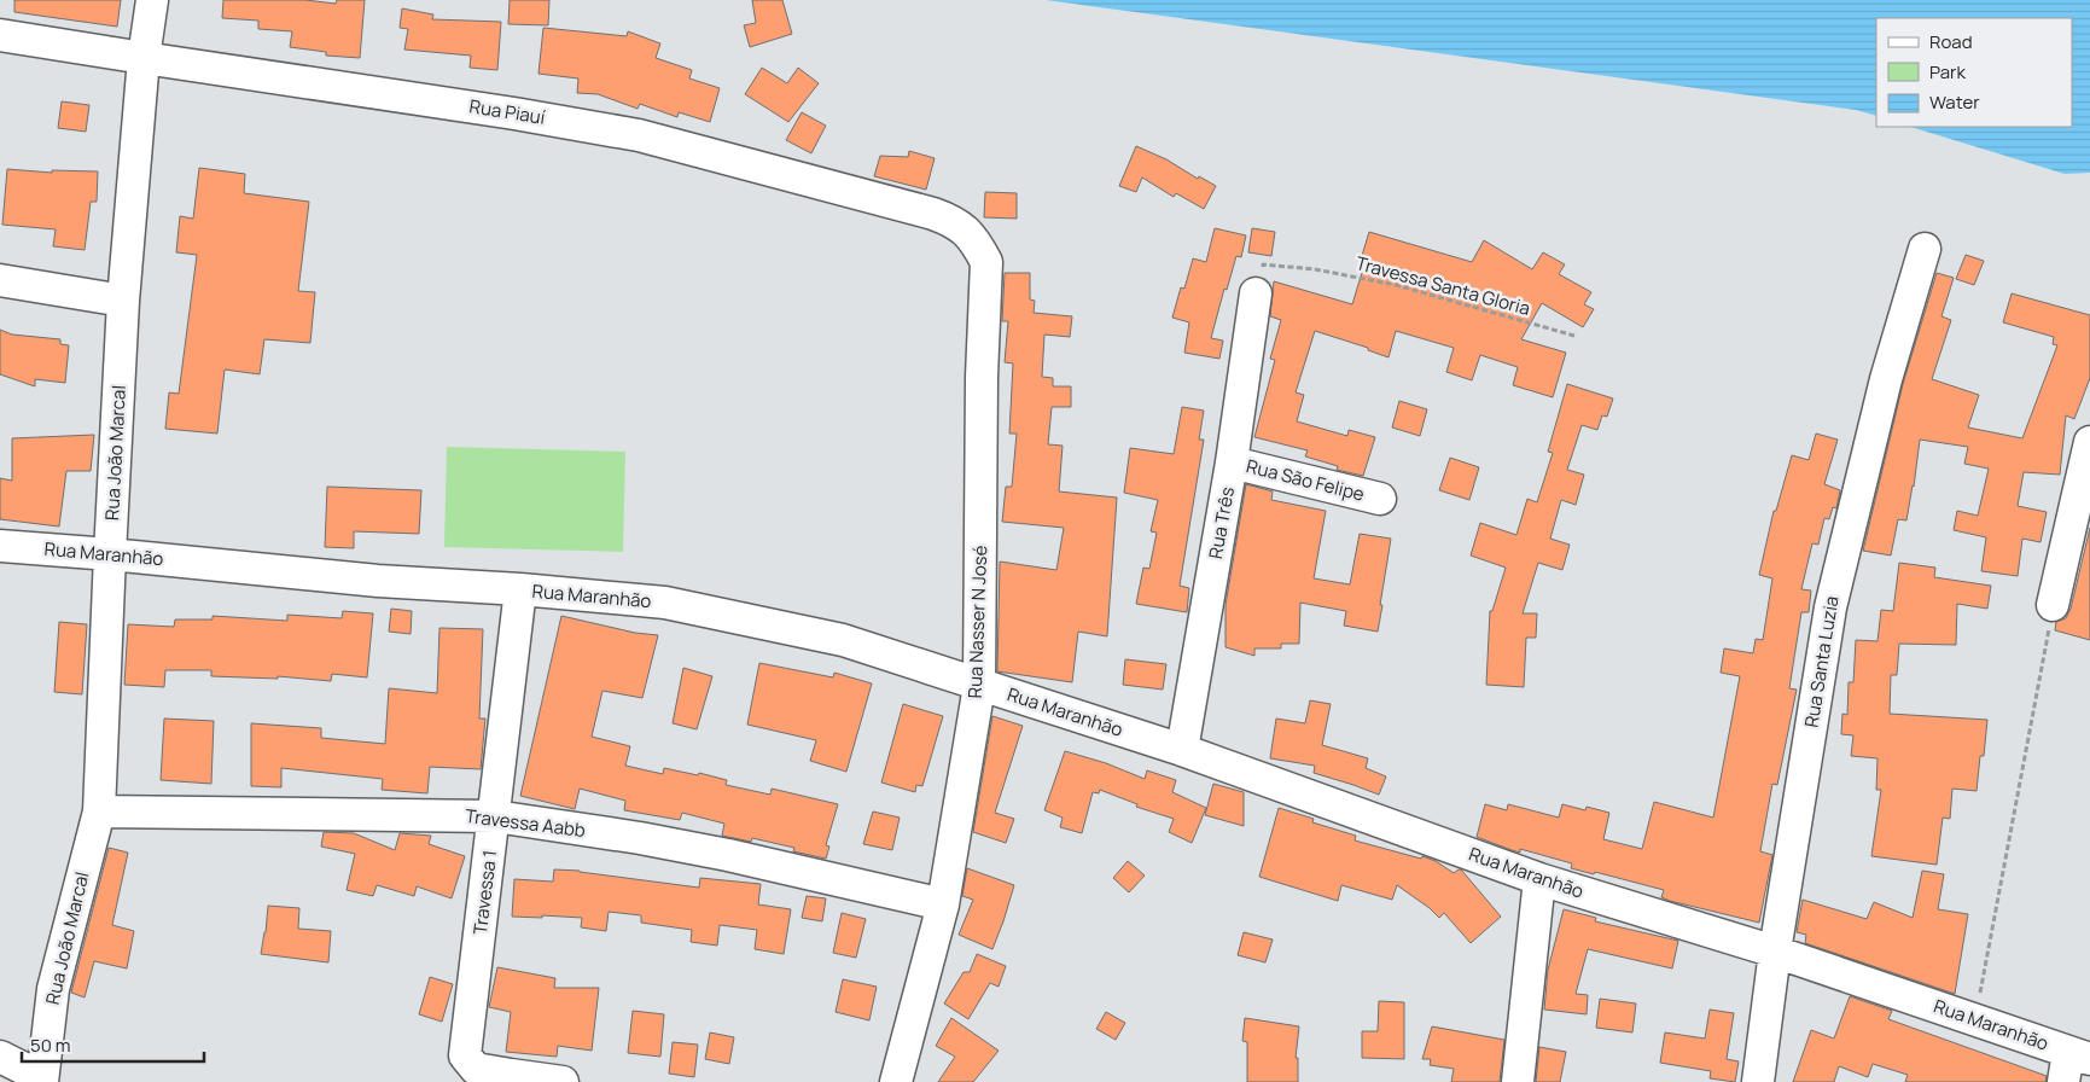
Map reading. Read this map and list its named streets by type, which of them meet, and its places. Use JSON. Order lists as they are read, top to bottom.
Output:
{
  "streets": {
    "street": [
      "Rua Piauí",
      "Rua João Marcal",
      "Rua São Felipe",
      "Rua Três",
      "Rua Maranhão",
      "Rua Nasser N José",
      "Rua Santa Luzia",
      "Travessa Aabb",
      "Travessa 1"
    ],
    "path": ["Travessa Santa Gloria"]
  },
  "crossings": [
    ["Rua Piauí", "Rua João Marcal"],
    ["Rua Piauí", "Rua Nasser N José"],
    ["Travessa Santa Gloria", "Rua Três"],
    ["Rua João Marcal", "Rua Maranhão"],
    ["Rua João Marcal", "Travessa Aabb"],
    ["Rua São Felipe", "Rua Três"],
    ["Rua Três", "Rua Maranhão"],
    ["Rua Maranhão", "Rua Nasser N José"],
    ["Rua Maranhão", "Rua Santa Luzia"],
    ["Rua Maranhão", "Travessa 1"],
    ["Rua Nasser N José", "Travessa Aabb"],
    ["Travessa Aabb", "Travessa 1"]
  ],
  "legend": ["Road", "Park", "Water"],
  "scale_bar": "50 m"
}
